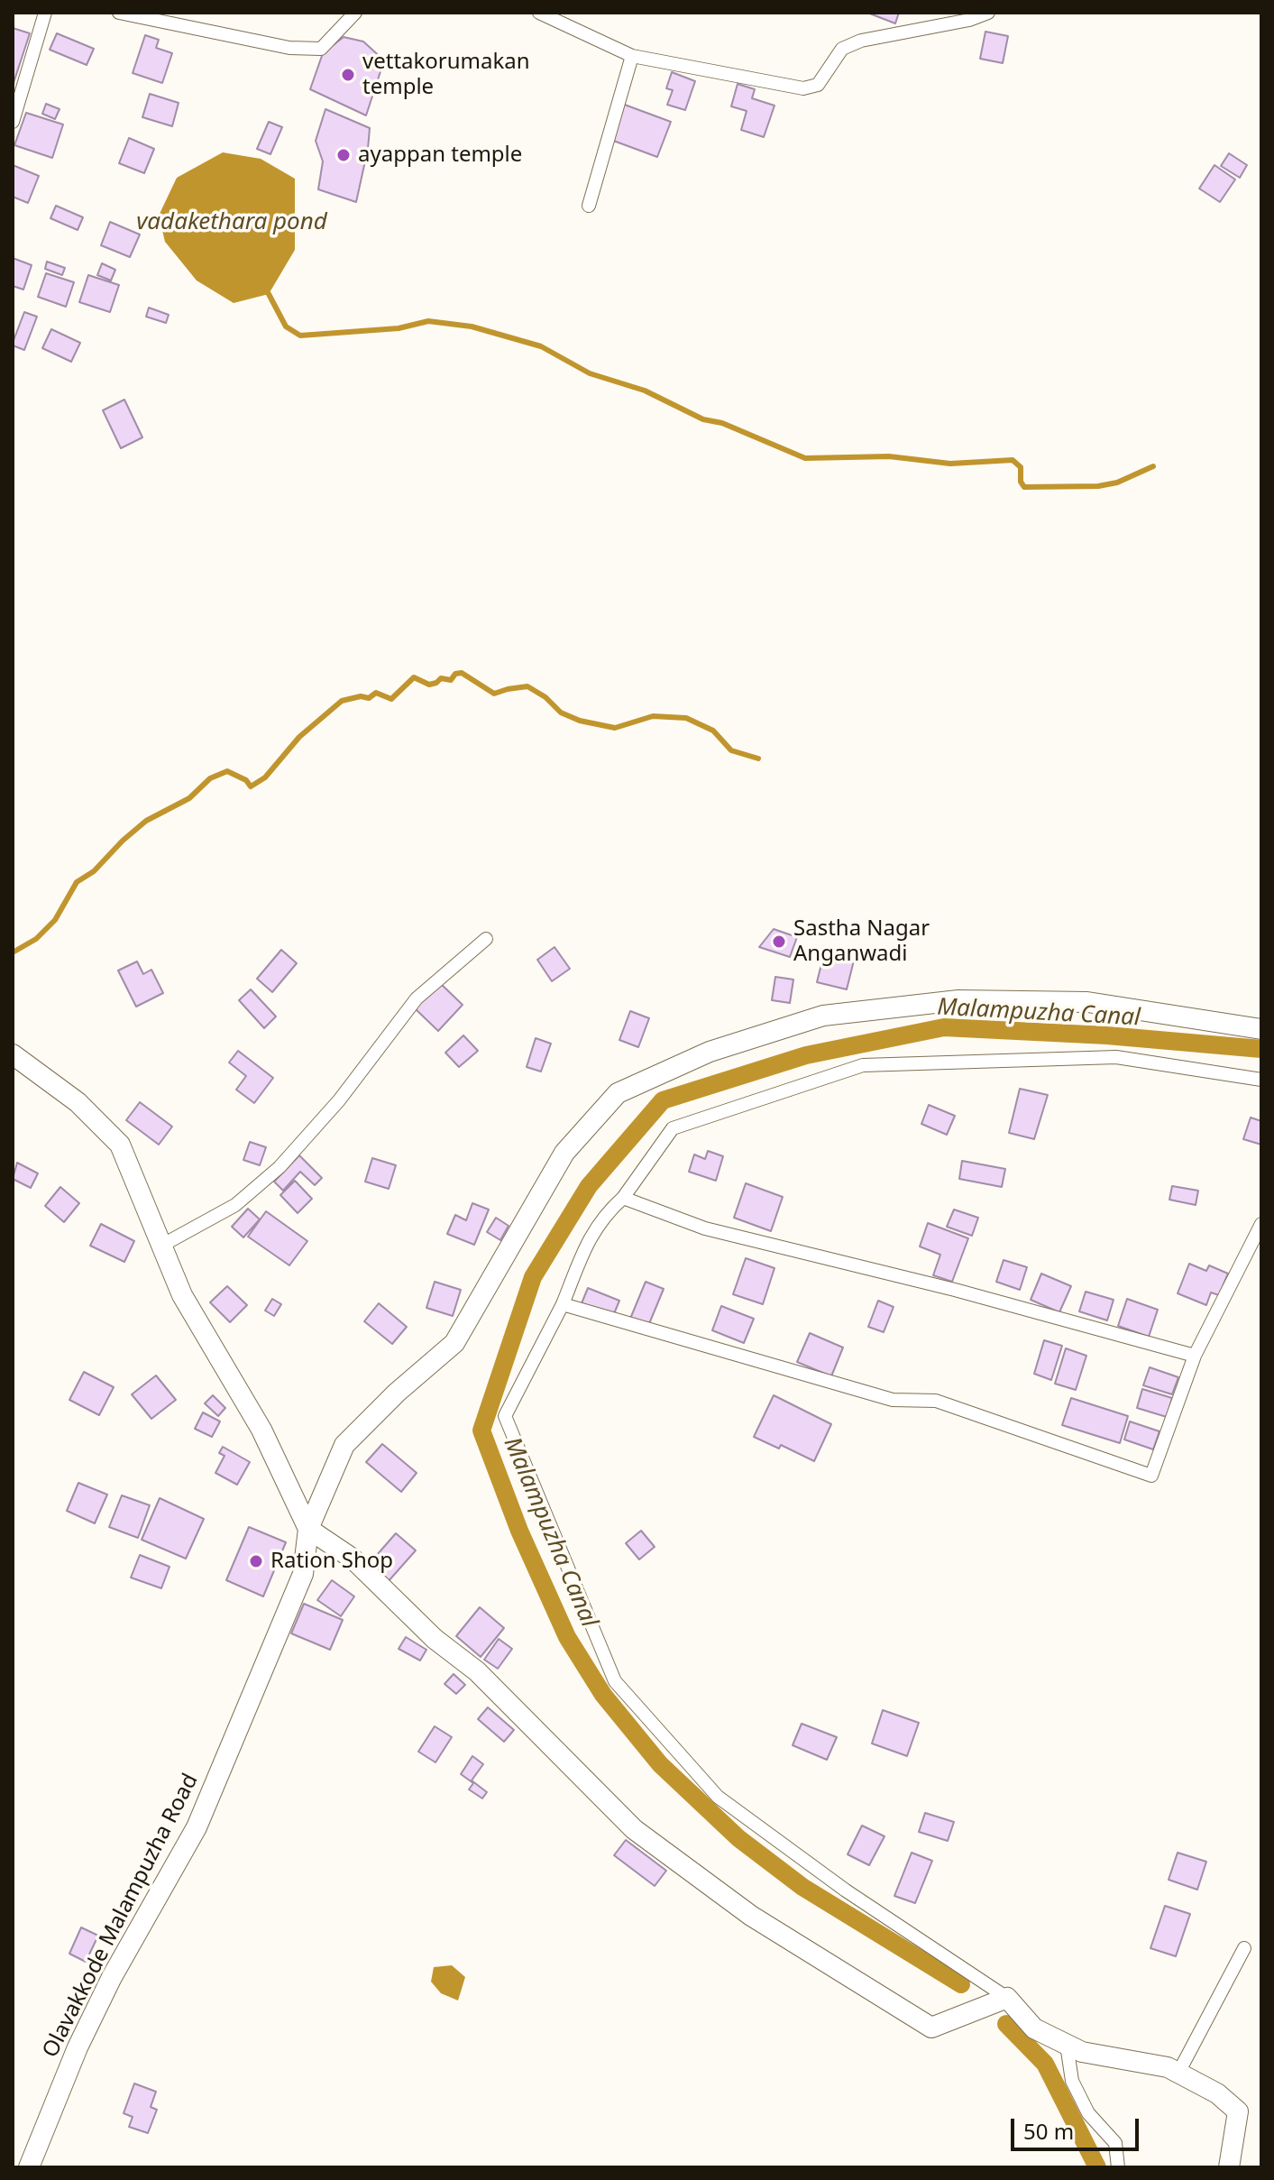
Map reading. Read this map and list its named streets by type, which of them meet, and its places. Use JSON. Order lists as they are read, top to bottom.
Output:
{
  "streets": {
    "street": ["Olavakkode Malampuzha Road"]
  },
  "water": ["vadakethara pond", "Malampuzha Canal"],
  "places": [
    "vettakorumakan temple",
    "ayappan temple",
    "Sastha Nagar Anganwadi",
    "Ration Shop"
  ],
  "scale_bar": "50 m"
}
